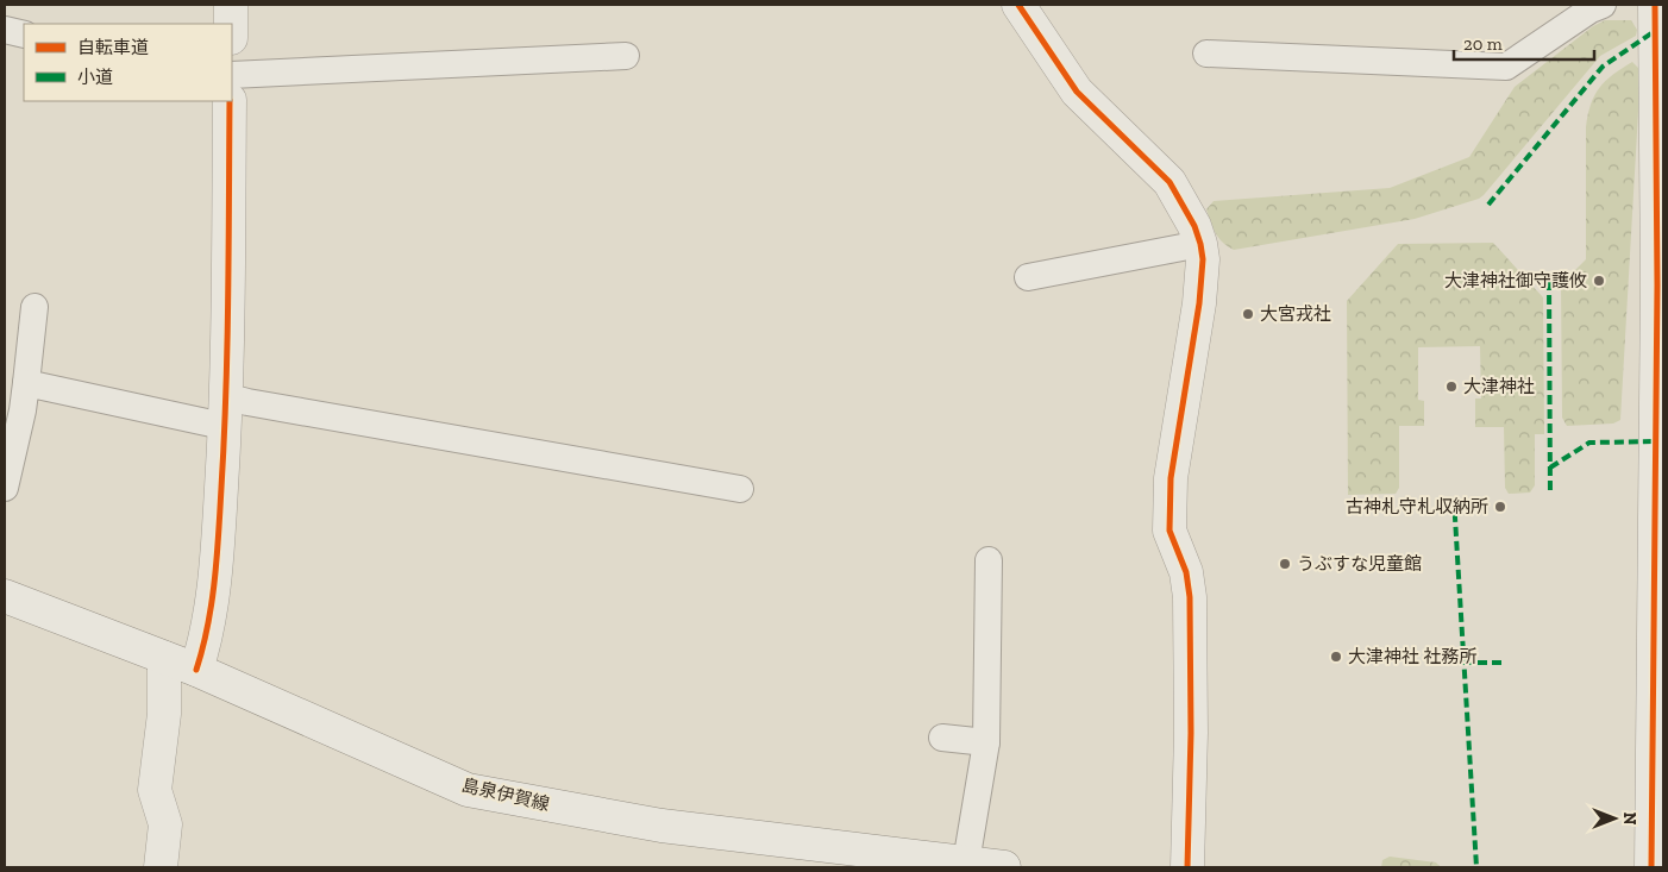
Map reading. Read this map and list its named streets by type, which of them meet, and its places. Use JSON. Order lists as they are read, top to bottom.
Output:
{
  "streets": {
    "street": ["島泉伊賀線"]
  },
  "places": [
    "大津神社御守護攸",
    "大宮戎社",
    "大津神社",
    "古神札守札収納所",
    "うぶすな児童館",
    "大津神社 社務所"
  ],
  "legend": ["自転車道", "小道"],
  "scale_bar": "20 m",
  "north": "right"
}
